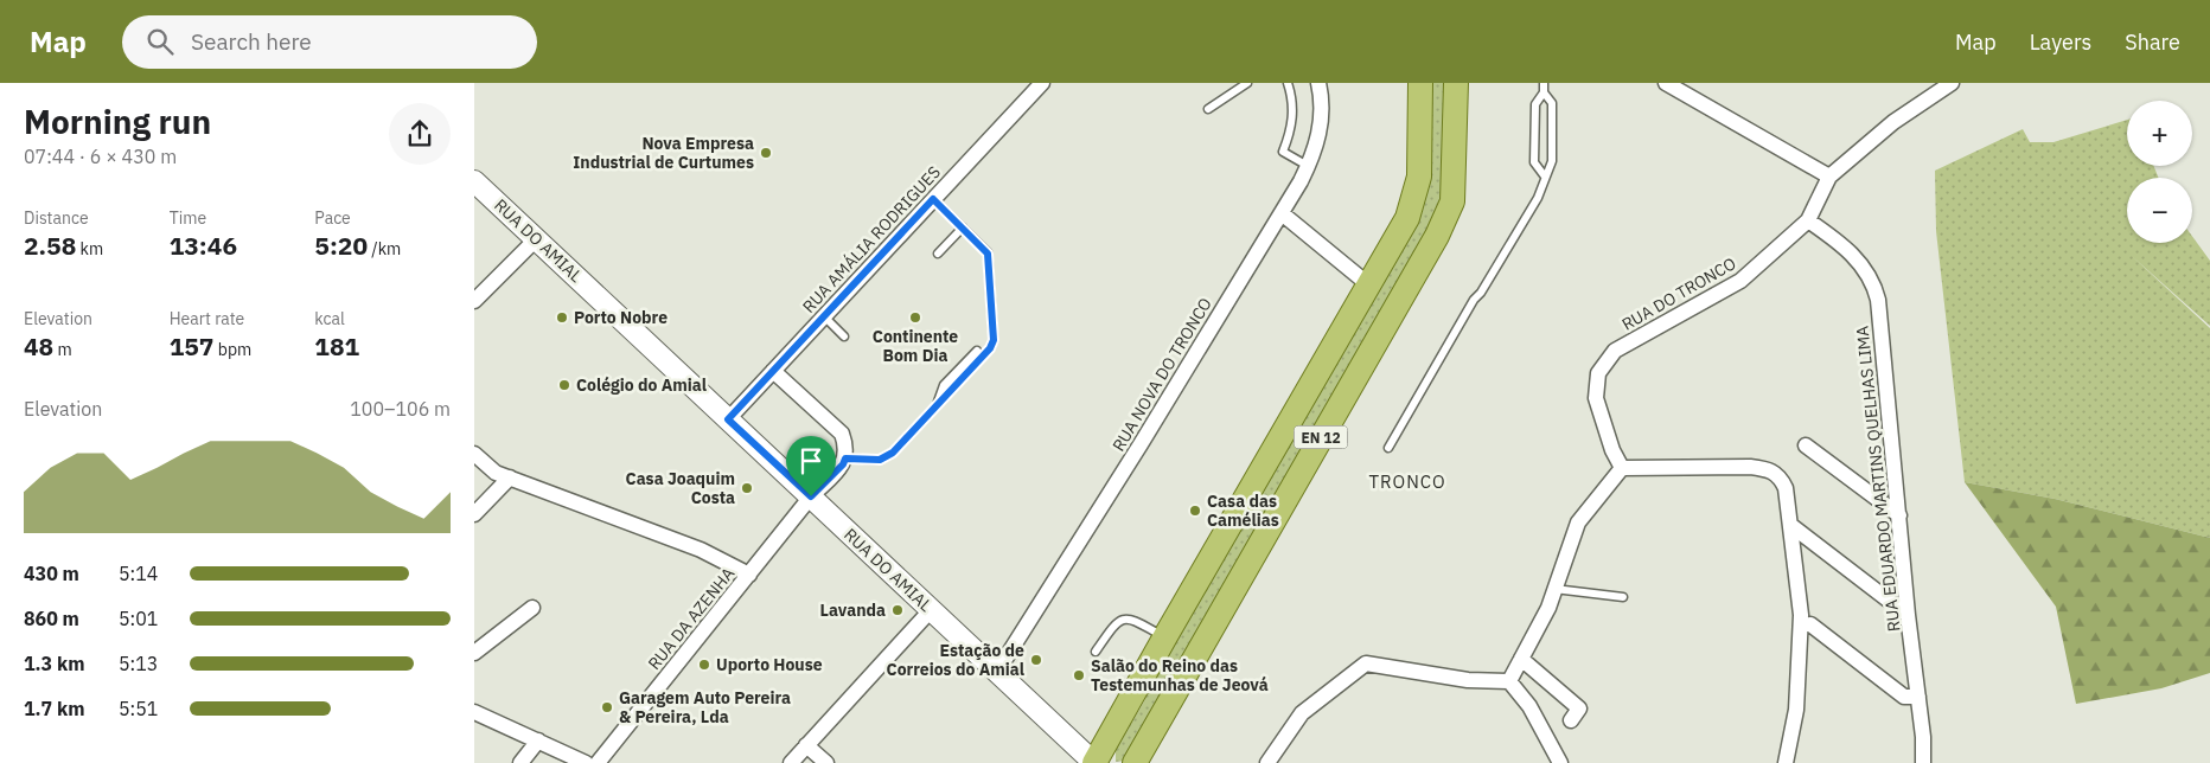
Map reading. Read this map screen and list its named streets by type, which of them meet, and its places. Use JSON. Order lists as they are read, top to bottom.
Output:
{
  "streets": {
    "main road": ["RUA DO AMIAL", "EN 12"],
    "street": [
      "RUA AMÁLIA RODRIGUES",
      "RUA DO TRONCO",
      "RUA NOVA DO TRONCO",
      "RUA EDUARDO MARTINS QUELHAS LIMA",
      "RUA DA AZENHA"
    ]
  },
  "crossings": [
    ["RUA AMÁLIA RODRIGUES", "RUA DO AMIAL"],
    ["RUA DO AMIAL", "RUA NOVA DO TRONCO"],
    ["RUA DO AMIAL", "EN 12"],
    ["RUA DO AMIAL", "RUA DA AZENHA"],
    ["RUA DO TRONCO", "RUA EDUARDO MARTINS QUELHAS LIMA"]
  ],
  "districts": ["TRONCO"],
  "places": [
    "Nova Empresa Industrial de Curtumes",
    "Porto Nobre",
    "Continente Bom Dia",
    "Colégio do Amial",
    "Casa Joaquim Costa",
    "Casa das Camélias",
    "Lavanda",
    "Estação de Correios do Amial",
    "Uporto House",
    "Salão do Reino das Testemunhas de Jeová",
    "Garagem Auto Pereira & Pereira, Lda"
  ],
  "page": {
    "header": "Map",
    "search": "Search here",
    "nav": ["Map", "Layers", "Share"],
    "heading": ["Morning run", "07:44 · 6 × 430 m"],
    "map_buttons": ["+", "−"],
    "stats": [
      ["Distance", "2.58 km"],
      ["Time", "13:46"],
      ["Pace", "5:20 /km"],
      ["Elevation", "48 m"],
      ["Heart rate", "157 bpm"],
      ["kcal", "181"]
    ],
    "chart": ["Elevation", "100–106 m"],
    "list": [
      {
        "name": "430 m",
        "note": "5:14"
      },
      {
        "name": "860 m",
        "note": "5:01"
      },
      {
        "name": "1.3 km",
        "note": "5:13"
      },
      {
        "name": "1.7 km",
        "note": "5:51"
      }
    ]
  }
}
